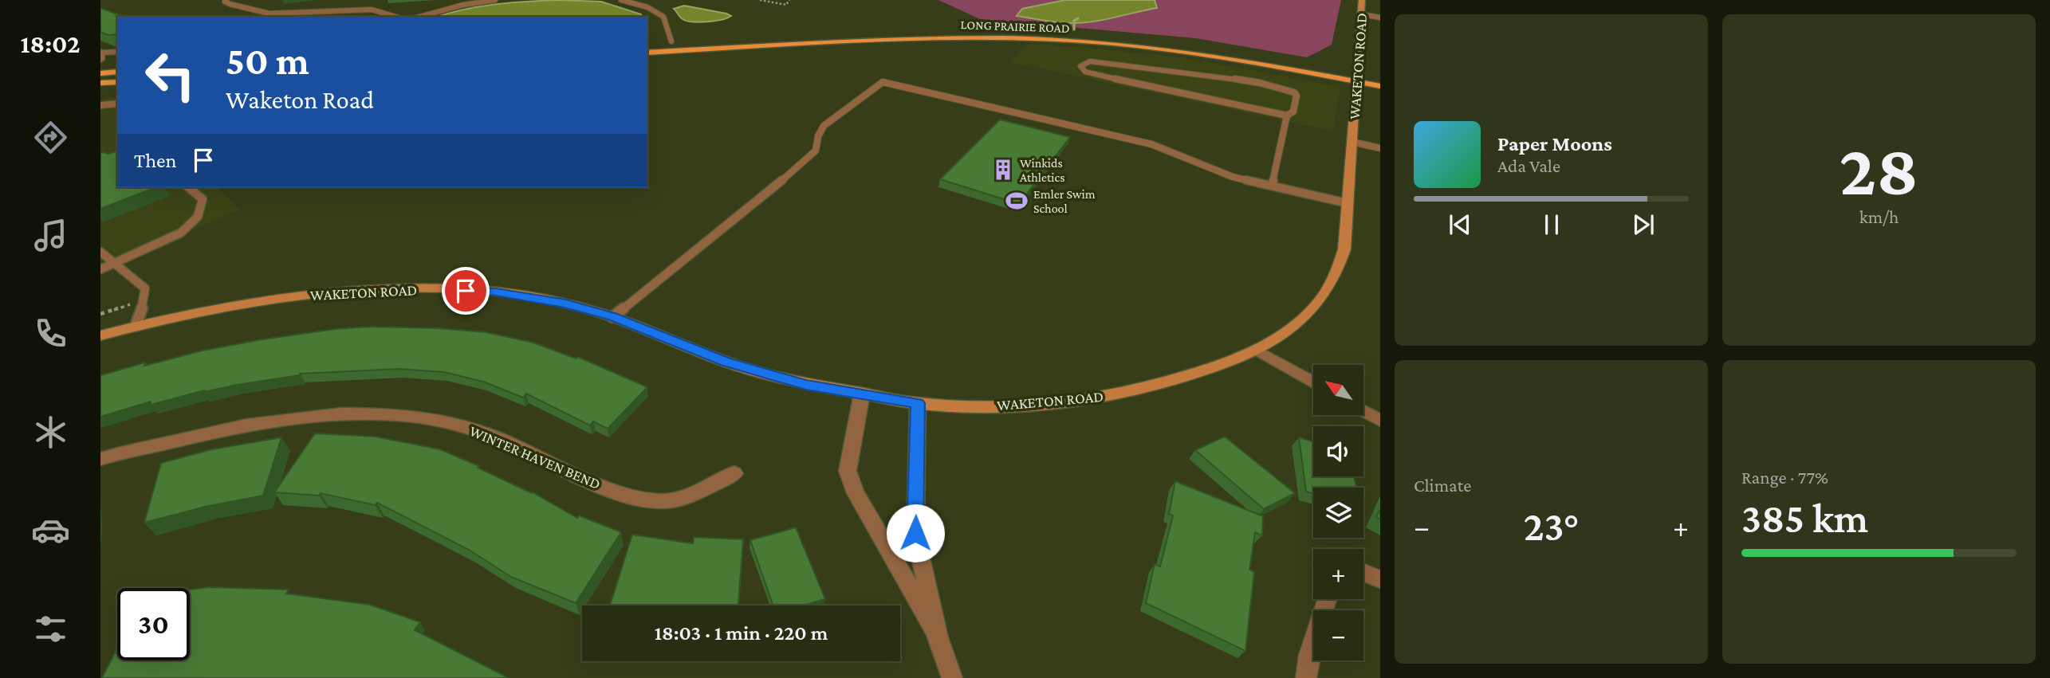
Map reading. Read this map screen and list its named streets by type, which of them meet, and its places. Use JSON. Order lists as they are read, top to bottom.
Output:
{
  "streets": {
    "main road": ["LONG PRAIRIE ROAD"],
    "street": ["WAKETON ROAD", "WINTER HAVEN BEND"]
  },
  "crossings": [
    ["LONG PRAIRIE ROAD", "WAKETON ROAD"]
  ],
  "places": {
    "building": ["Winkids Athletics"],
    "sports": ["Emler Swim School"]
  },
  "north": "top left",
  "page": {
    "tabs": "18:02",
    "tile": [
      ["28", "km/h"],
      "Climate",
      ["Range · 77%", "385 km"]
    ],
    "turn": ["50 m", "Waketon Road"],
    "song": ["Paper Moons", "Ada Vale"],
    "then": "Then",
    "map_buttons": ["+", "−"],
    "heat": ["−", "23°", "+"],
    "limit": "30",
    "trip": "18:03 · 1 min · 220 m"
  }
}
